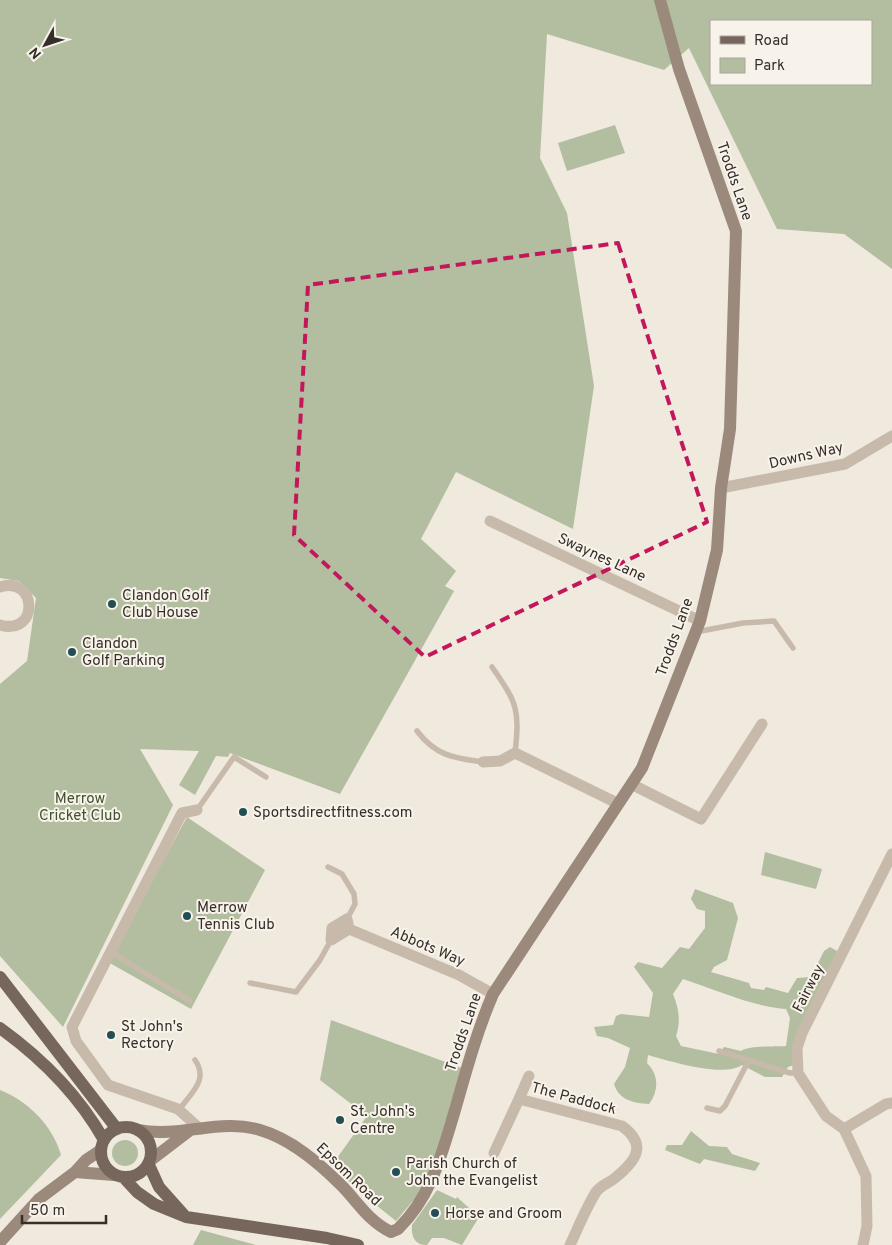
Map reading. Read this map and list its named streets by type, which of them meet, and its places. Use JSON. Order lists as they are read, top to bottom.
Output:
{
  "streets": {
    "street": [
      "Trodds Lane",
      "Downs Way",
      "Swaynes Lane",
      "Abbots Way",
      "Fairway",
      "The Paddock",
      "Epsom Road"
    ]
  },
  "crossings": [
    ["Trodds Lane", "Downs Way"],
    ["Trodds Lane", "Swaynes Lane"],
    ["Trodds Lane", "Abbots Way"],
    ["Trodds Lane", "Epsom Road"]
  ],
  "parks": ["Merrow Cricket Club"],
  "places": [
    "Clandon Golf Club House",
    "Clandon Golf Parking",
    "Sportsdirectfitness.com",
    "Merrow Tennis Club",
    "St John's Rectory",
    "St. John's Centre",
    "Parish Church of John the Evangelist",
    "Horse and Groom"
  ],
  "legend": ["Road", "Park"],
  "scale_bar": "50 m",
  "north": "bottom left"
}
